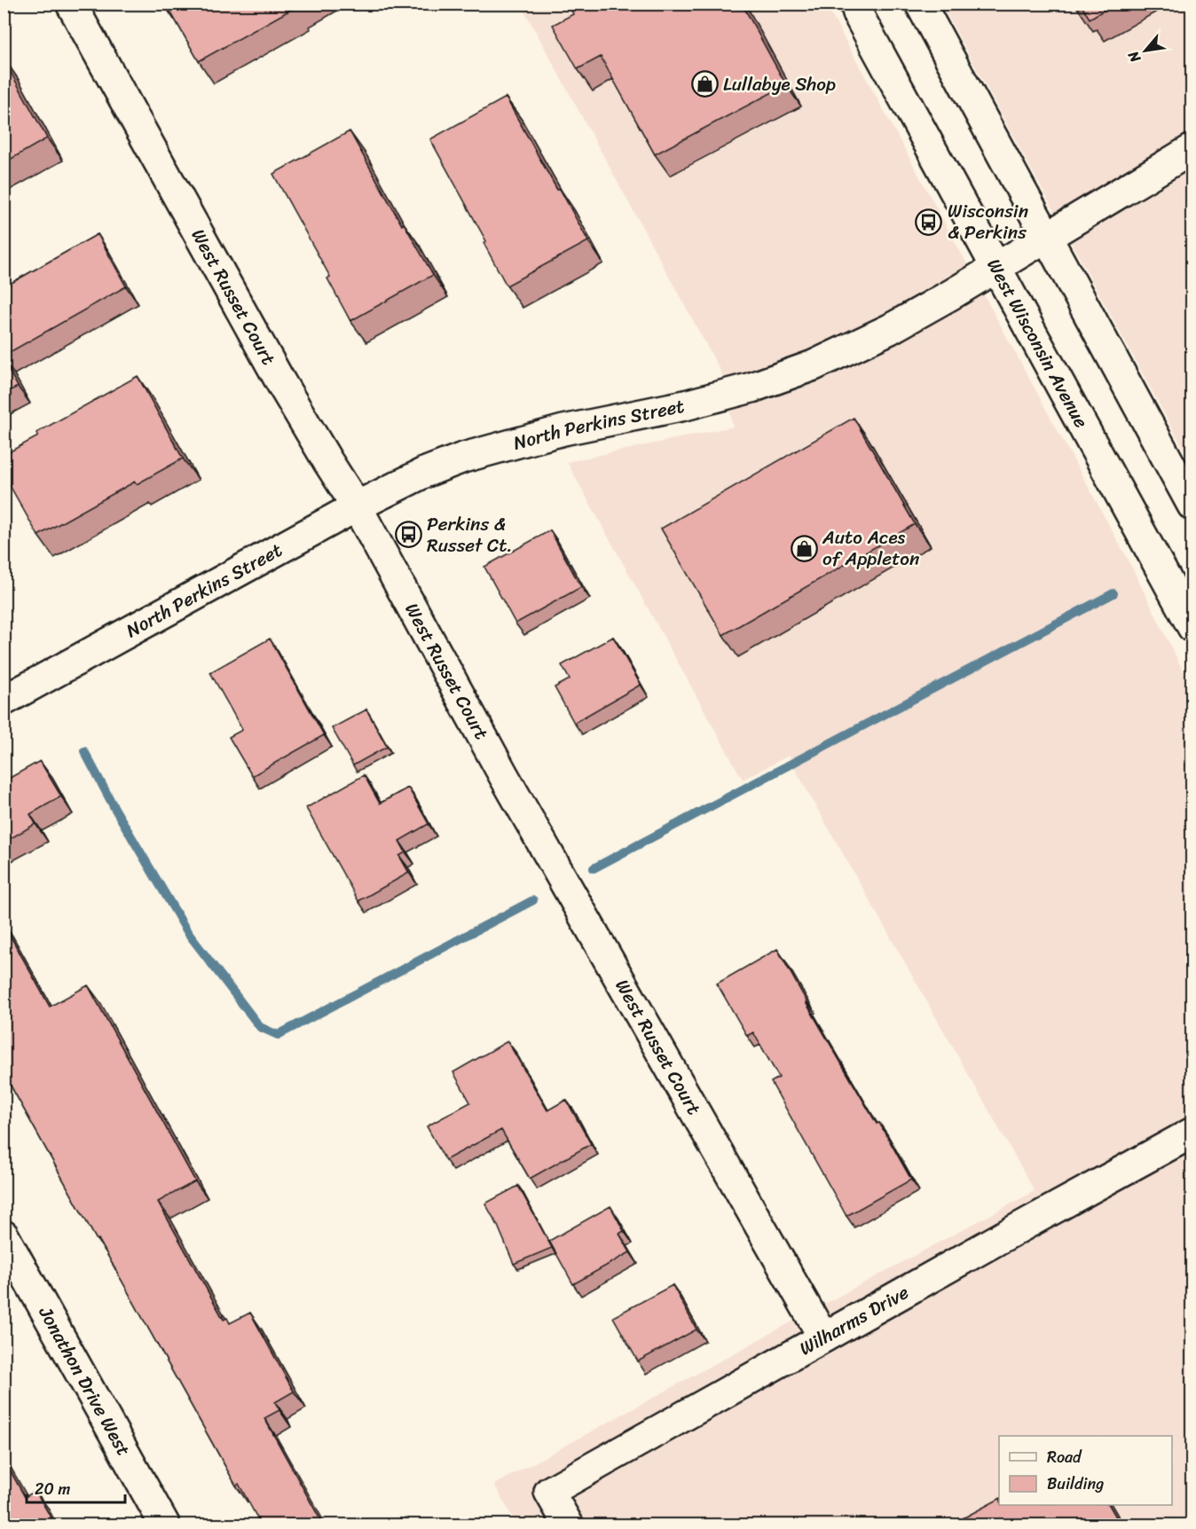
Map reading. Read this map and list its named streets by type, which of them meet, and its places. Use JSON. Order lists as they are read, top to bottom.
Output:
{
  "streets": {
    "street": [
      "West Russet Court",
      "West Wisconsin Avenue",
      "North Perkins Street",
      "Wilharms Drive",
      "Jonathon Drive West"
    ]
  },
  "crossings": [
    ["West Russet Court", "North Perkins Street"],
    ["West Russet Court", "Wilharms Drive"],
    ["West Wisconsin Avenue", "North Perkins Street"]
  ],
  "places": {
    "shop": ["Lullabye Shop", "Auto Aces of Appleton"],
    "bus stop": ["Wisconsin & Perkins", "Perkins & Russet Ct."]
  },
  "legend": ["Road", "Building"],
  "scale_bar": "20 m",
  "north": "bottom left"
}
